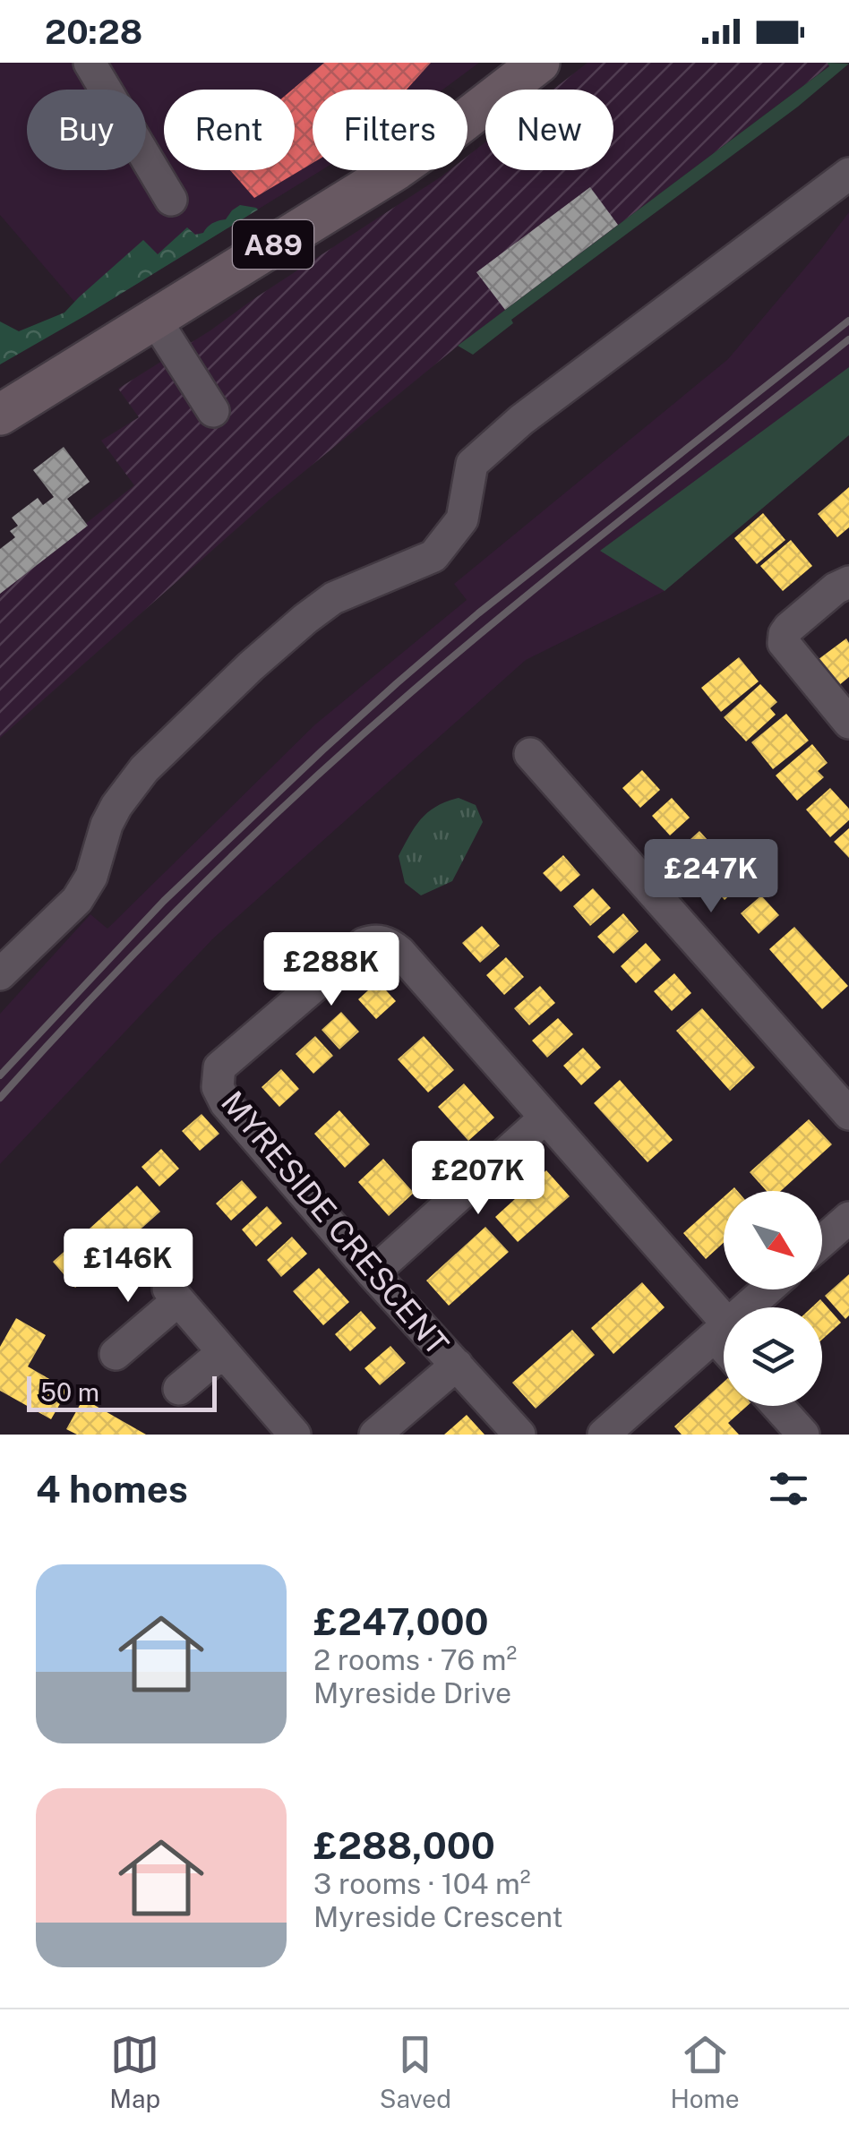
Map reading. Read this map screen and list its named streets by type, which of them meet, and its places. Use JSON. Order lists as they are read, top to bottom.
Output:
{
  "streets": {
    "main road": ["A89"],
    "street": ["MYRESIDE CRESCENT"]
  },
  "scale_bar": "50 m",
  "north": "bottom right",
  "page": {
    "status": "20:28",
    "chip": [
      "Buy",
      "Rent",
      "Filters",
      "New"
    ],
    "price": [
      "£247K",
      "£288K",
      "£207K",
      "£146K"
    ],
    "scale": "50 m",
    "heading": "4 homes",
    "list": [
      {
        "name": "£247,000",
        "note": "2 rooms · 76 m² · Myreside Drive"
      },
      {
        "name": "£288,000",
        "note": "3 rooms · 104 m² · Myreside Crescent"
      }
    ],
    "tabs": ["Map", "Saved", "Home"]
  }
}
